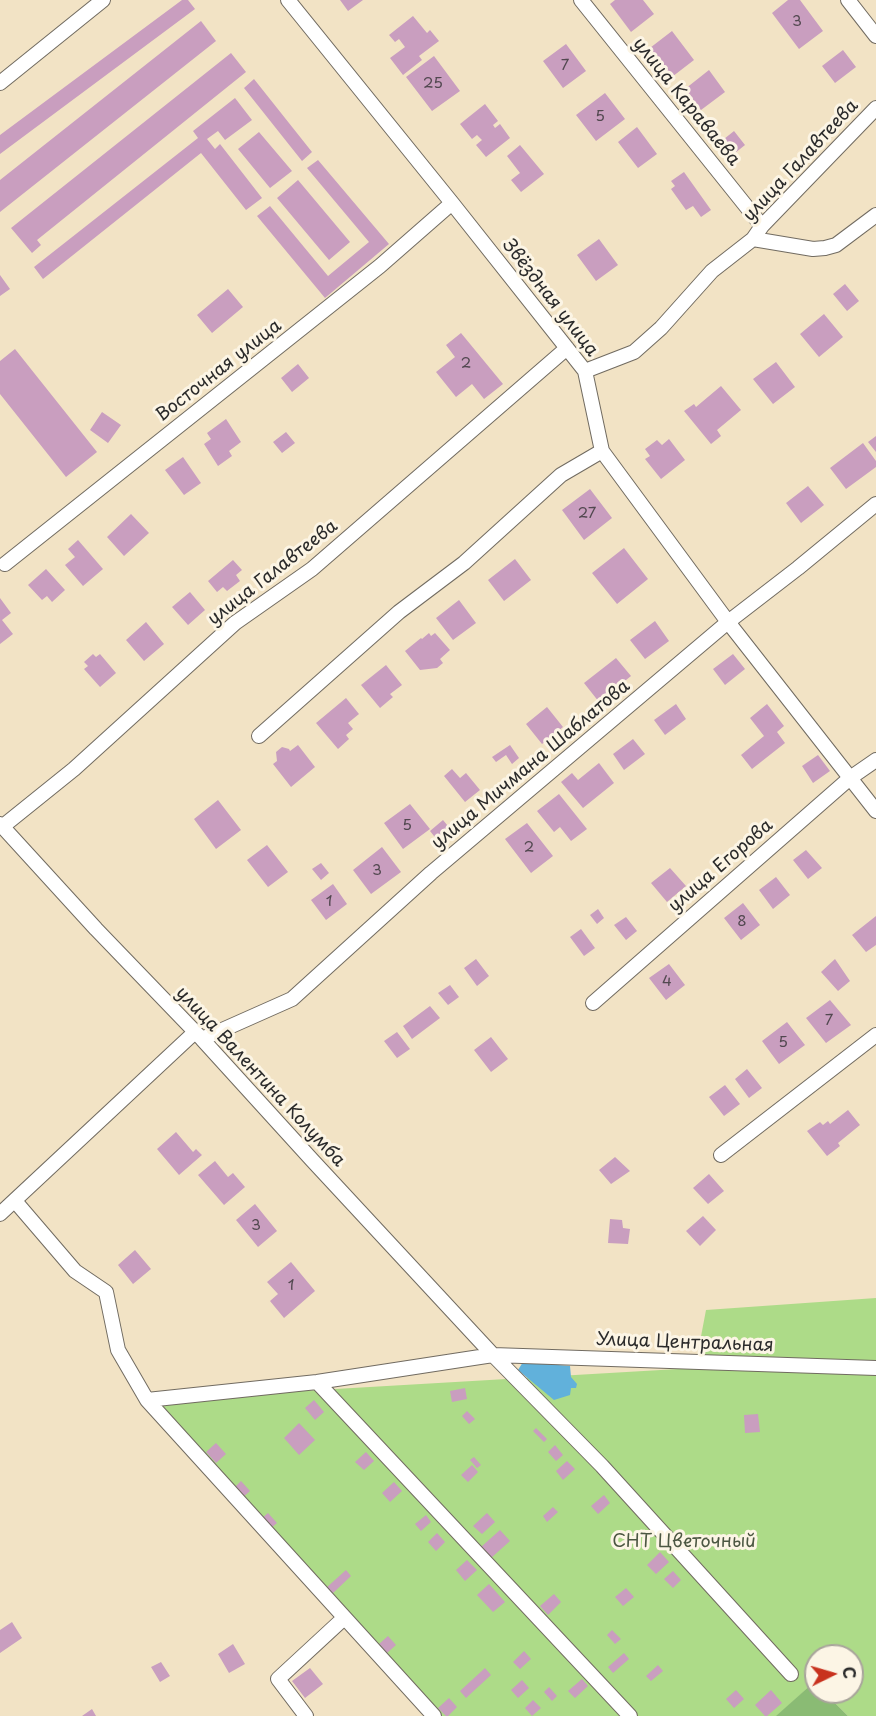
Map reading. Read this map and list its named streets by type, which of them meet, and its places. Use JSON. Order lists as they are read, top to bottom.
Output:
{
  "streets": {
    "street": [
      "улица Караваева",
      "улица Галавтеева",
      "Звёздная улица",
      "Восточная улица",
      "улица Мичмана Шаблатова",
      "улица Егорова",
      "улица Валентина Колумба",
      "Улица Центральная"
    ]
  },
  "crossings": [
    ["улица Караваева", "улица Галавтеева"],
    ["улица Галавтеева", "Звёздная улица"],
    ["улица Галавтеева", "улица Валентина Колумба"],
    ["Звёздная улица", "Восточная улица"],
    ["Звёздная улица", "улица Мичмана Шаблатова"],
    ["Звёздная улица", "улица Егорова"],
    ["улица Мичмана Шаблатова", "улица Валентина Колумба"],
    ["улица Валентина Колумба", "Улица Центральная"]
  ],
  "parks": ["СНТ Цветочный"],
  "house_numbers": [
    "3",
    "7",
    "25",
    "5",
    "2",
    "27",
    "5",
    "2",
    "3",
    "1",
    "8",
    "4",
    "7",
    "5",
    "3",
    "1"
  ],
  "north": "right"
}
